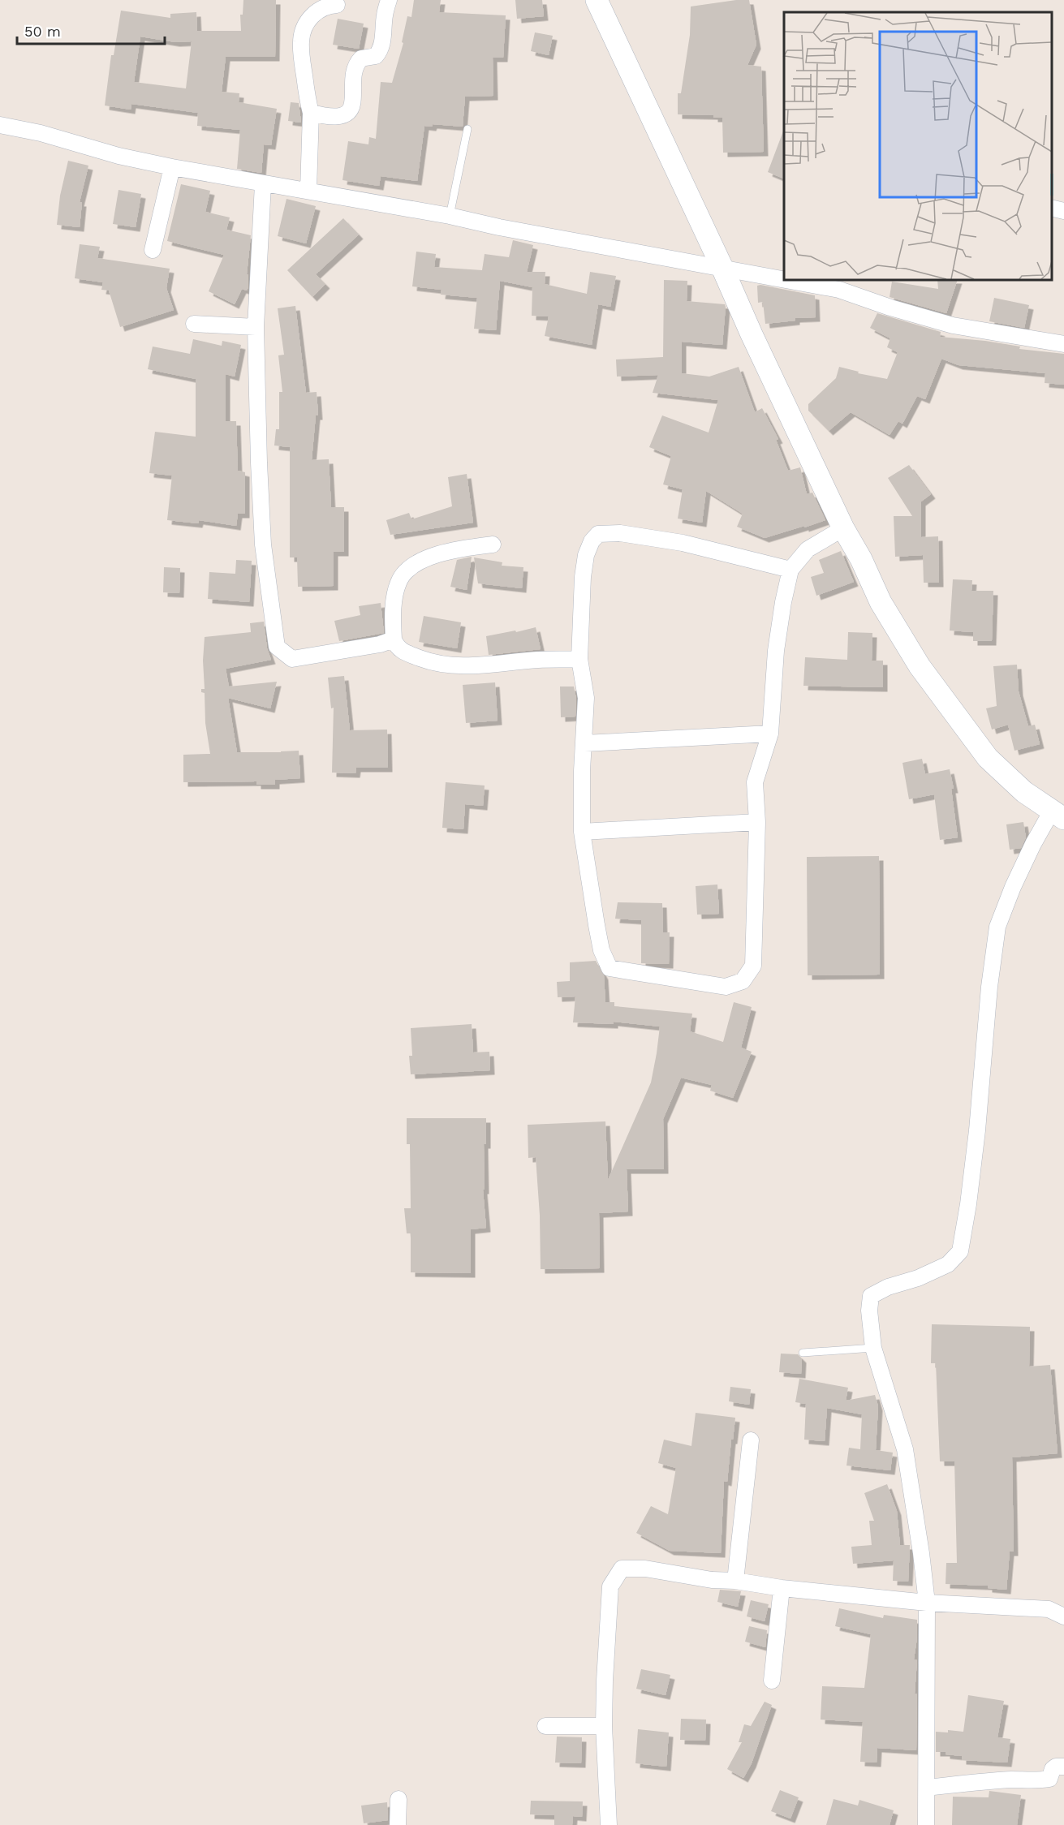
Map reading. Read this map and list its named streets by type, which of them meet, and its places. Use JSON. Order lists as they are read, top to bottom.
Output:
{
  "scale_bar": "50 m"
}
